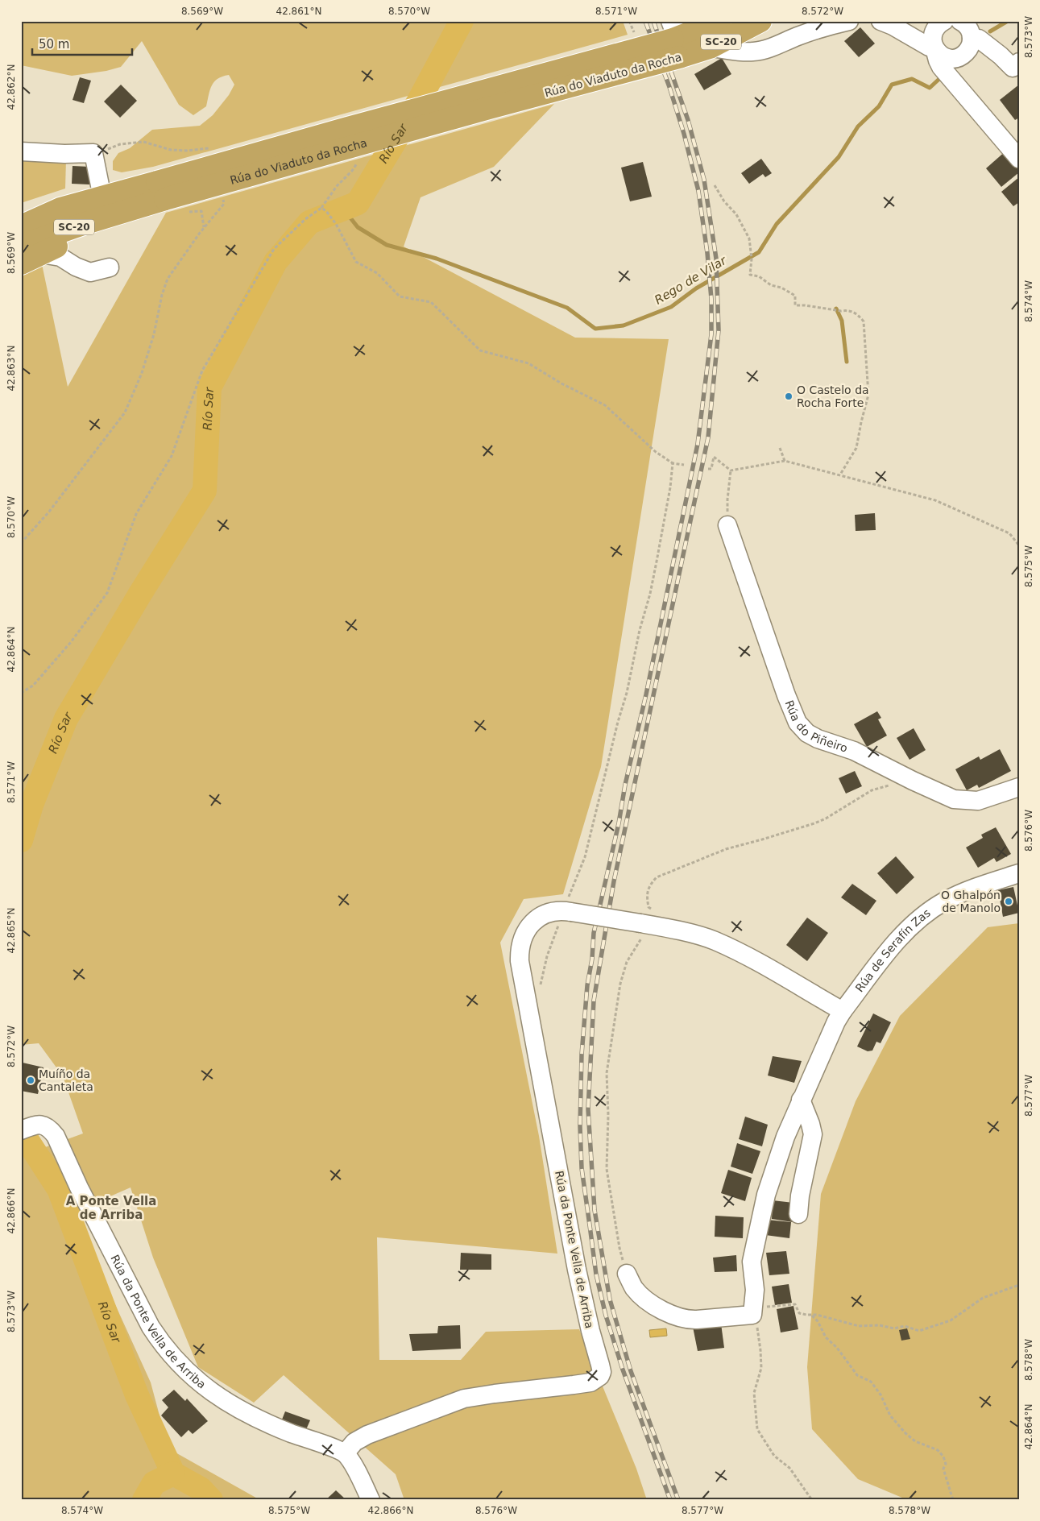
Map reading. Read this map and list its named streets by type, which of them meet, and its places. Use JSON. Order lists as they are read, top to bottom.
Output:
{
  "streets": {
    "highway": ["SC-20", "Rúa do Viaduto da Rocha"],
    "street": ["Rúa do Piñeiro", "Rúa de Serafín Zas", "Rúa da Ponte Vella de Arriba"]
  },
  "districts": ["A Ponte Vella de Arriba"],
  "water": ["Río Sar", "Rego de Vilar"],
  "places": ["O Castelo da Rocha Forte", "O Ghalpón de Manolo", "Muíño da Cantaleta"],
  "scale_bar": "50 m",
  "coordinates": [
    "8.569°W",
    "42.861°N",
    "8.570°W",
    "8.571°W",
    "8.572°W",
    "8.573°W",
    "42.862°N",
    "8.574°W",
    "42.863°N",
    "8.575°W",
    "42.864°N",
    "8.576°W",
    "42.865°N",
    "8.577°W",
    "42.866°N",
    "8.578°W"
  ]
}
